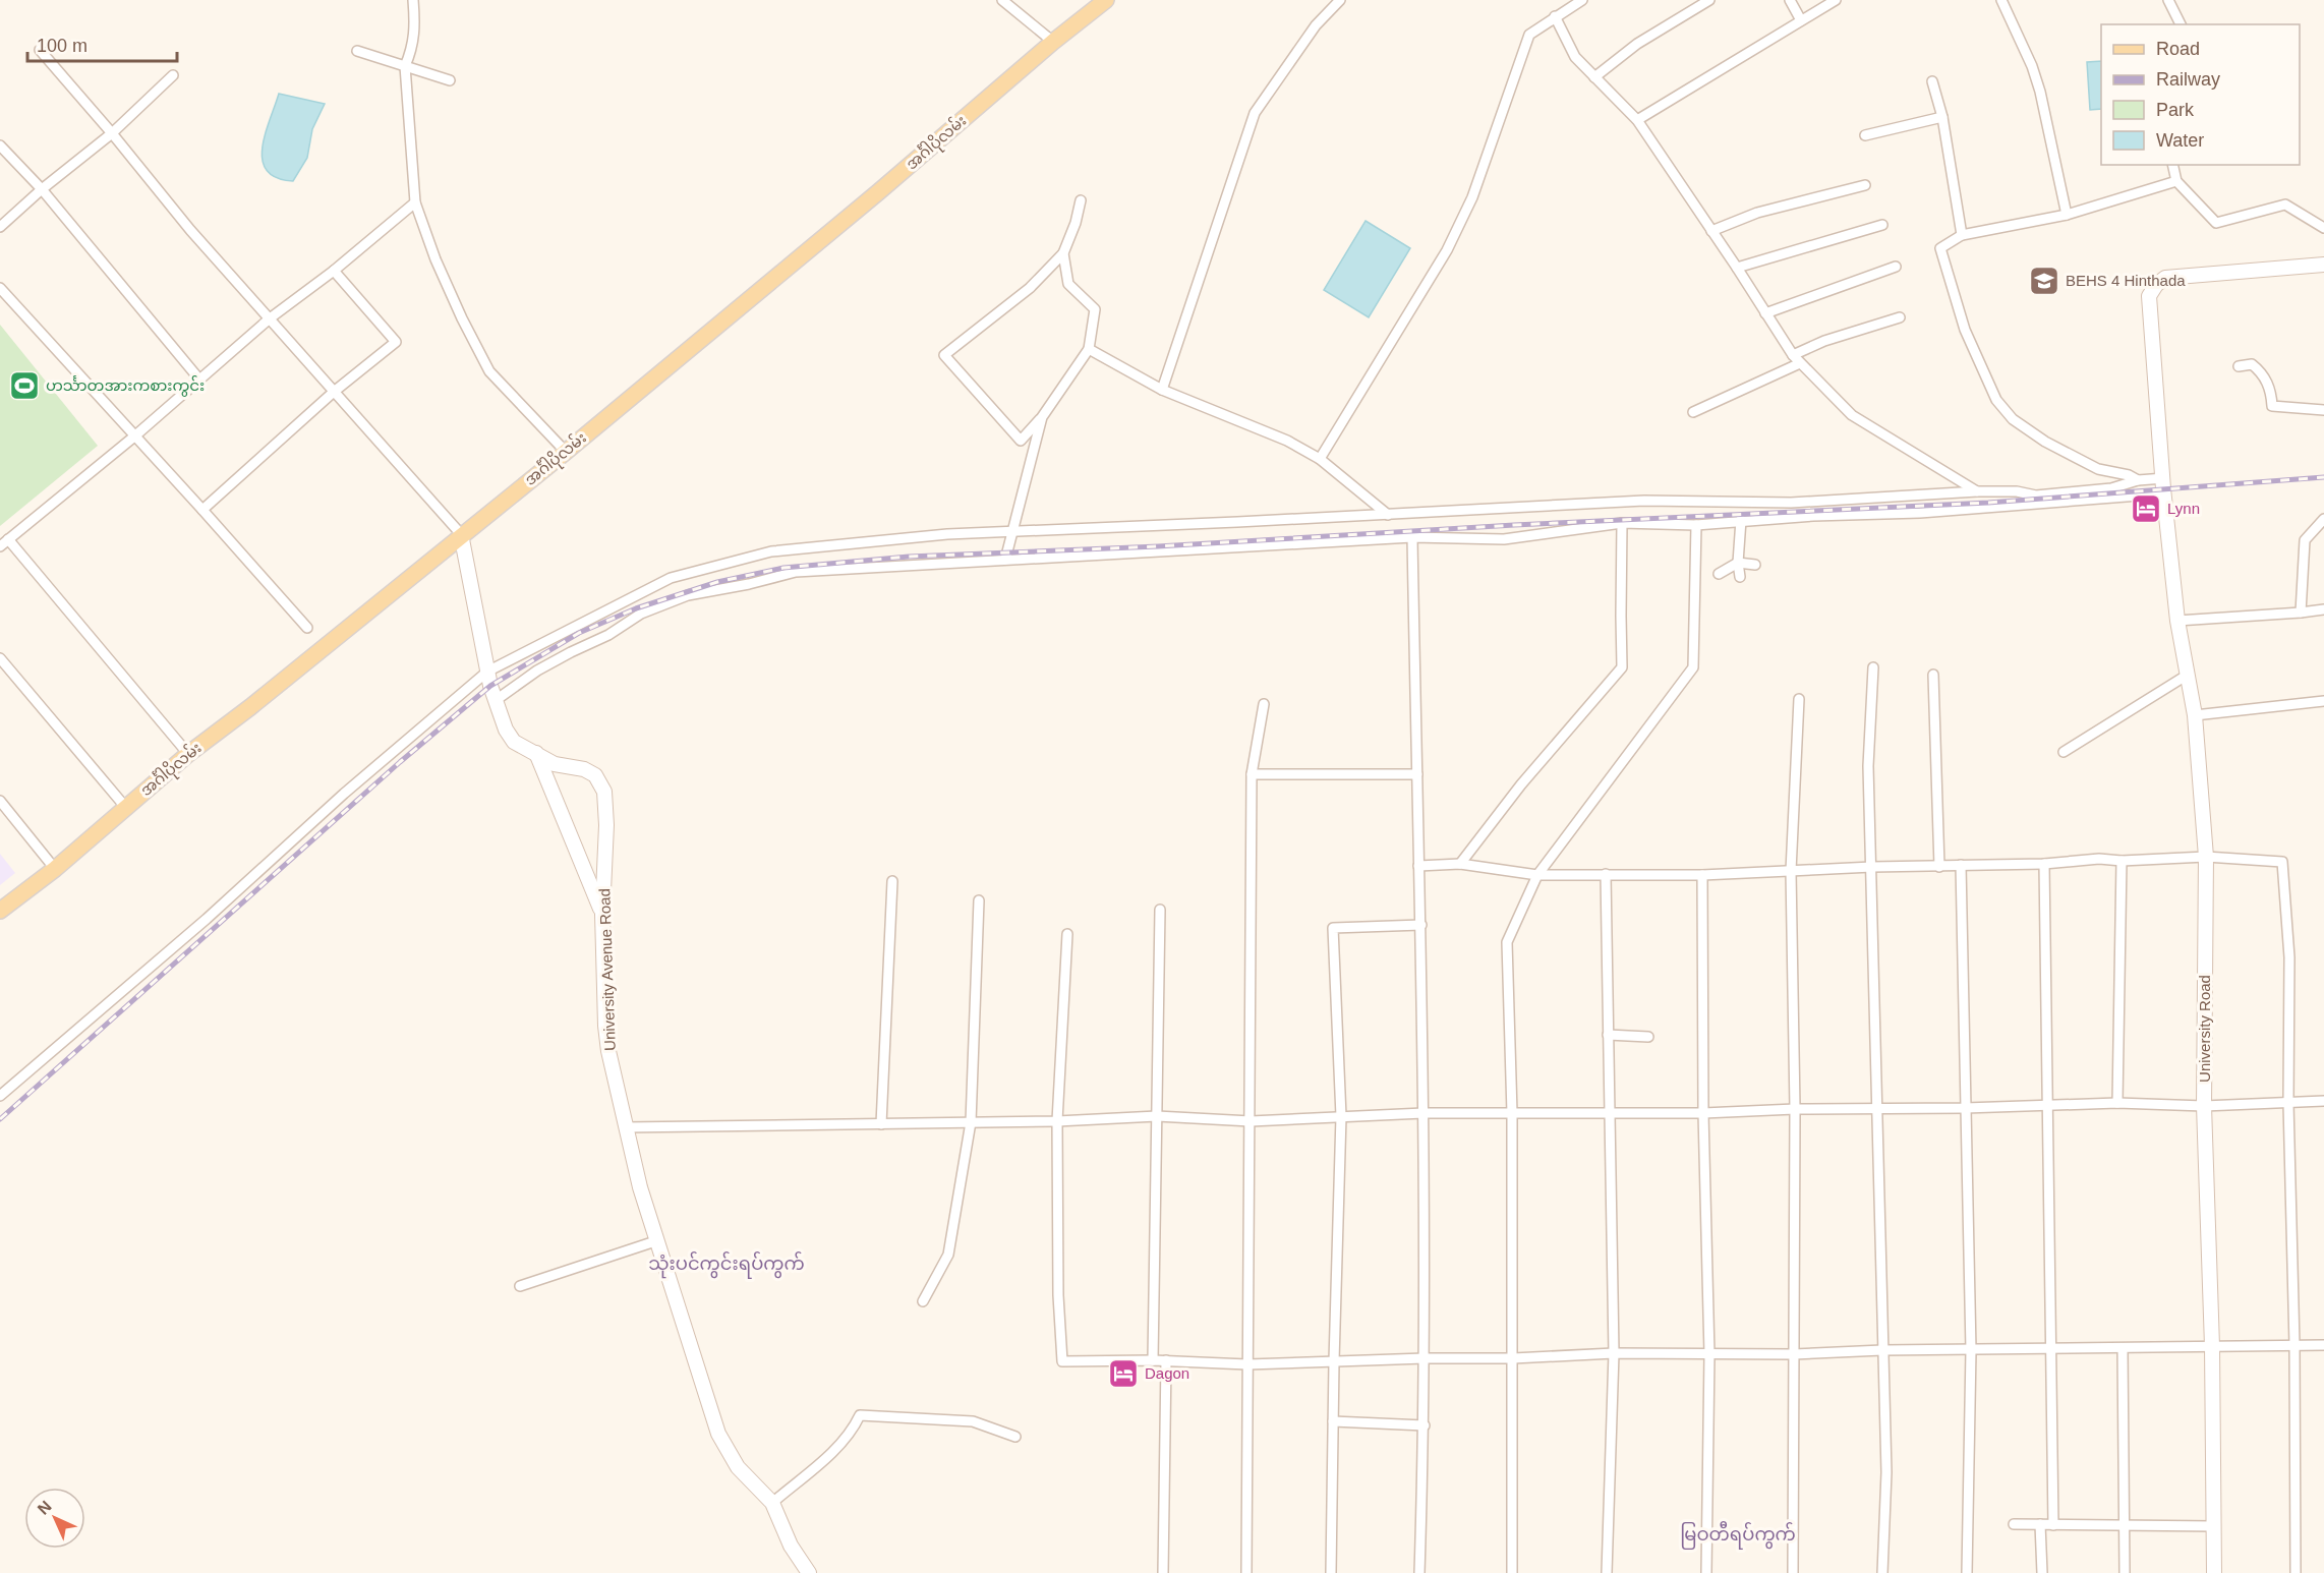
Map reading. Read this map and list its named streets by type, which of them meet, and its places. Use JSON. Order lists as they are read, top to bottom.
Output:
{
  "streets": {
    "main road": ["အင်္ဂါပိုလမ်း"],
    "street": ["University Avenue Road", "University Road"]
  },
  "crossings": [
    ["အင်္ဂါပိုလမ်း", "University Avenue Road"]
  ],
  "districts": ["သုံးပင်ကွင်းရပ်ကွက်", "မြဝတီရပ်ကွက်"],
  "places": {
    "school or university": ["BEHS 4 Hinthada"],
    "sports": ["ဟင်္သာတအားကစားကွင်း"],
    "hotel": ["Lynn", "Dagon"]
  },
  "legend": [
    "Road",
    "Railway",
    "Park",
    "Water"
  ],
  "scale_bar": "100 m",
  "north": "top left"
}
